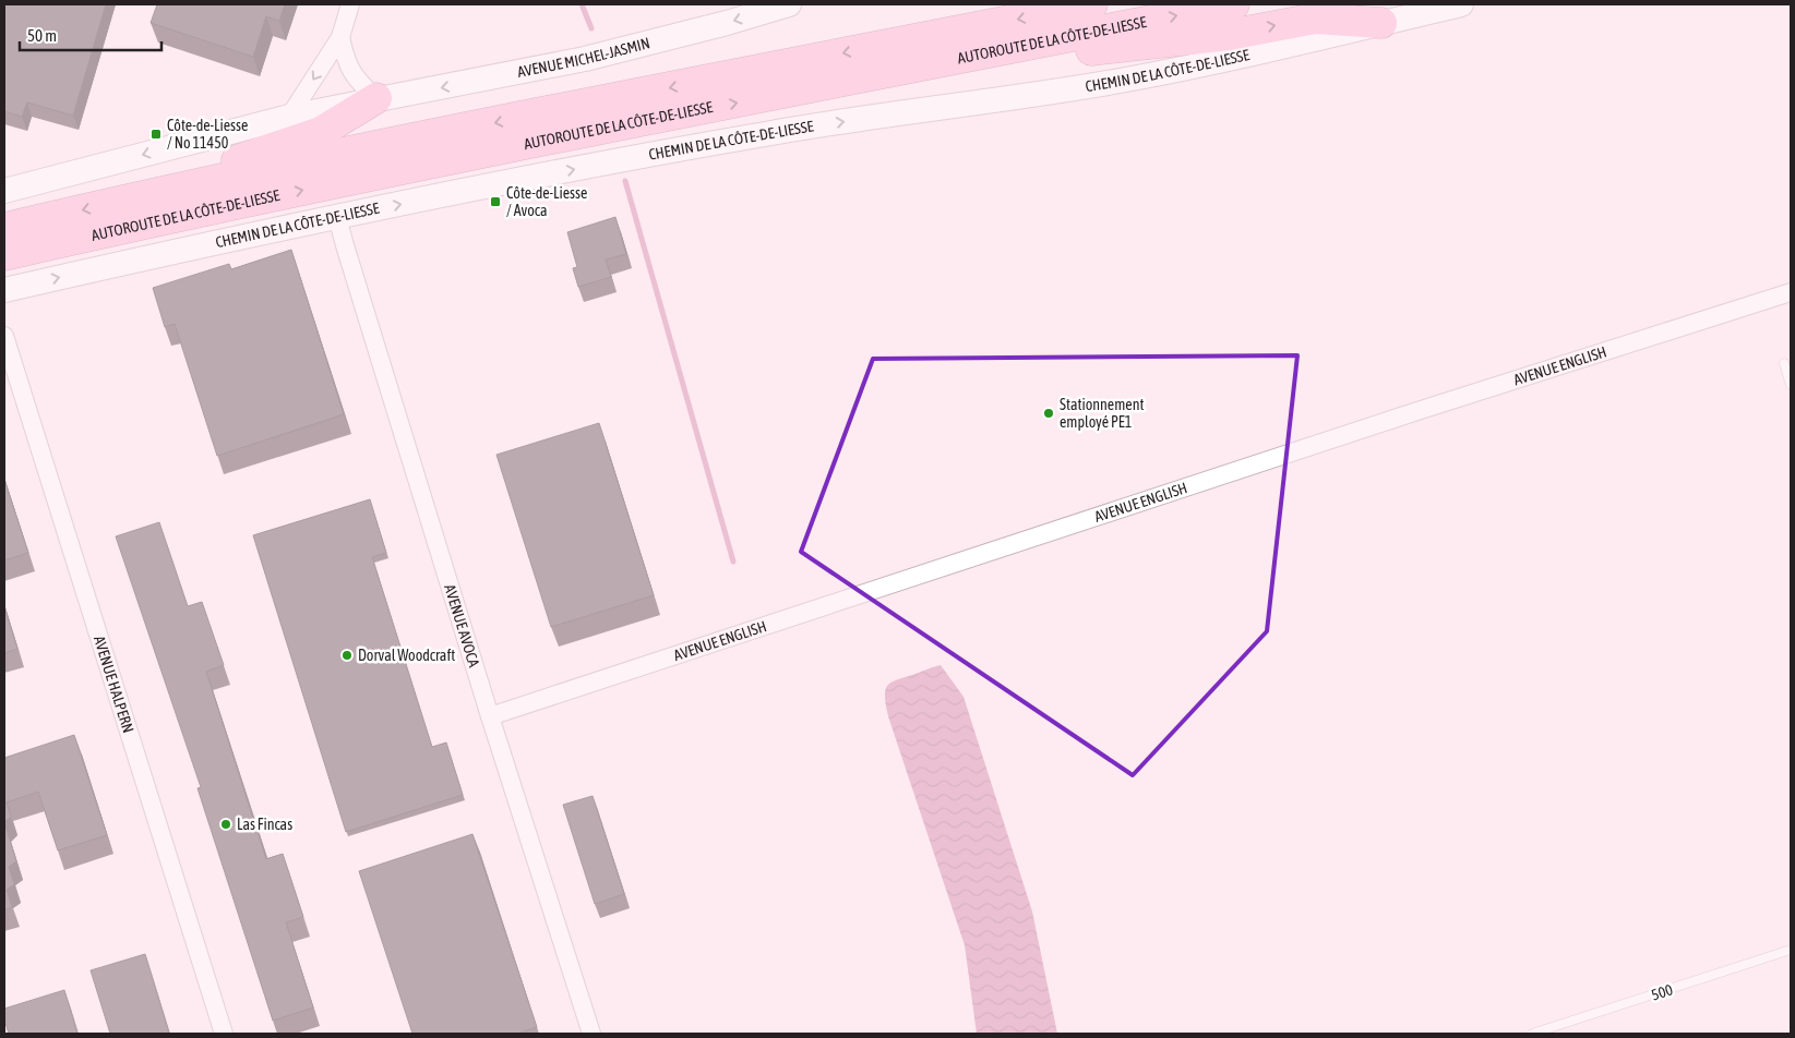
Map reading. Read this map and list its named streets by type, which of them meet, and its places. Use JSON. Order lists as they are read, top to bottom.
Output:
{
  "streets": {
    "highway": ["AUTOROUTE DE LA CÔTE-DE-LIESSE"],
    "main road": ["AVENUE MICHEL-JASMIN", "CHEMIN DE LA CÔTE-DE-LIESSE"],
    "street": ["AVENUE ENGLISH", "AVENUE AVOCA", "AVENUE HALPERN"],
    "lane": ["500"]
  },
  "crossings": [
    ["CHEMIN DE LA CÔTE-DE-LIESSE", "AVENUE AVOCA"],
    ["AVENUE ENGLISH", "AVENUE AVOCA"]
  ],
  "one_way": ["AVENUE MICHEL-JASMIN", "CHEMIN DE LA CÔTE-DE-LIESSE"],
  "places": {
    "transit": ["Côte-de-Liesse / No 11450", "Côte-de-Liesse / Avoca"],
    "other": ["Stationnement employé PE1", "Dorval Woodcraft", "Las Fincas"]
  },
  "scale_bar": "50 m"
}
